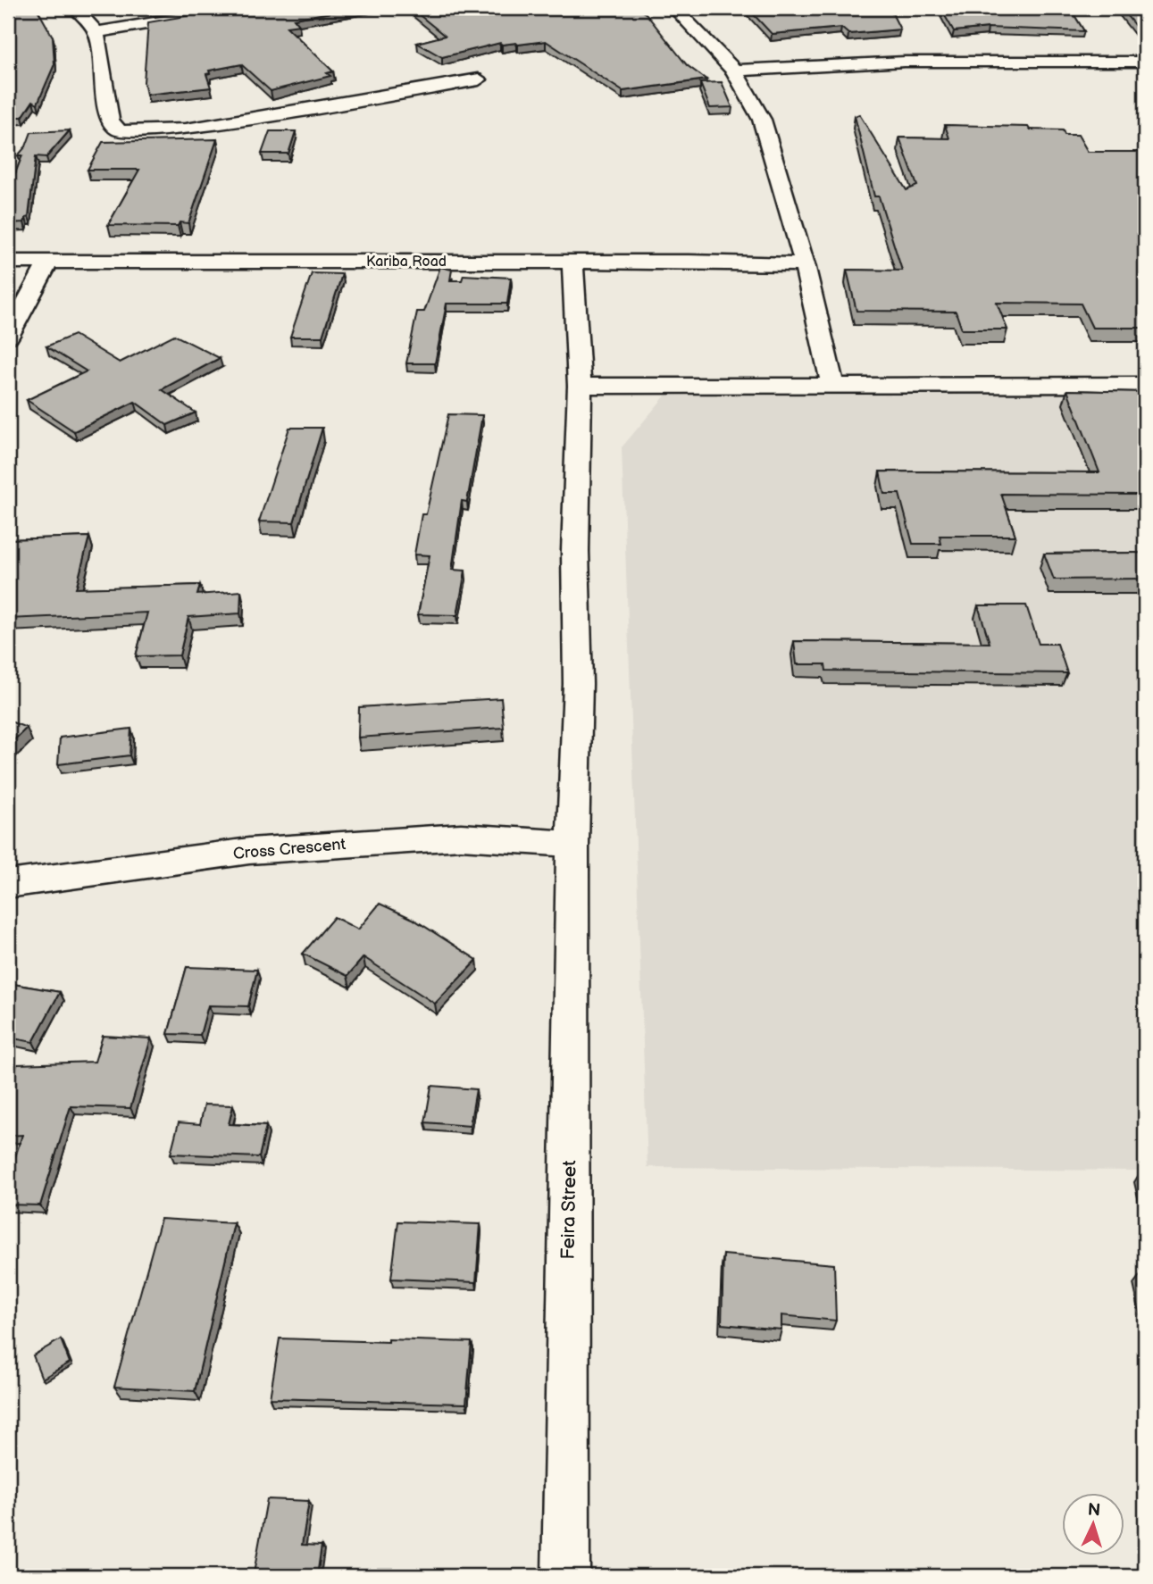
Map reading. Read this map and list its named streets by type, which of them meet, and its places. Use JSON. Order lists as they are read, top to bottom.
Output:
{
  "streets": {
    "street": ["Kariba Road", "Cross Crescent", "Feira Street"]
  },
  "crossings": [
    ["Kariba Road", "Feira Street"],
    ["Cross Crescent", "Feira Street"]
  ],
  "north": "top"
}
